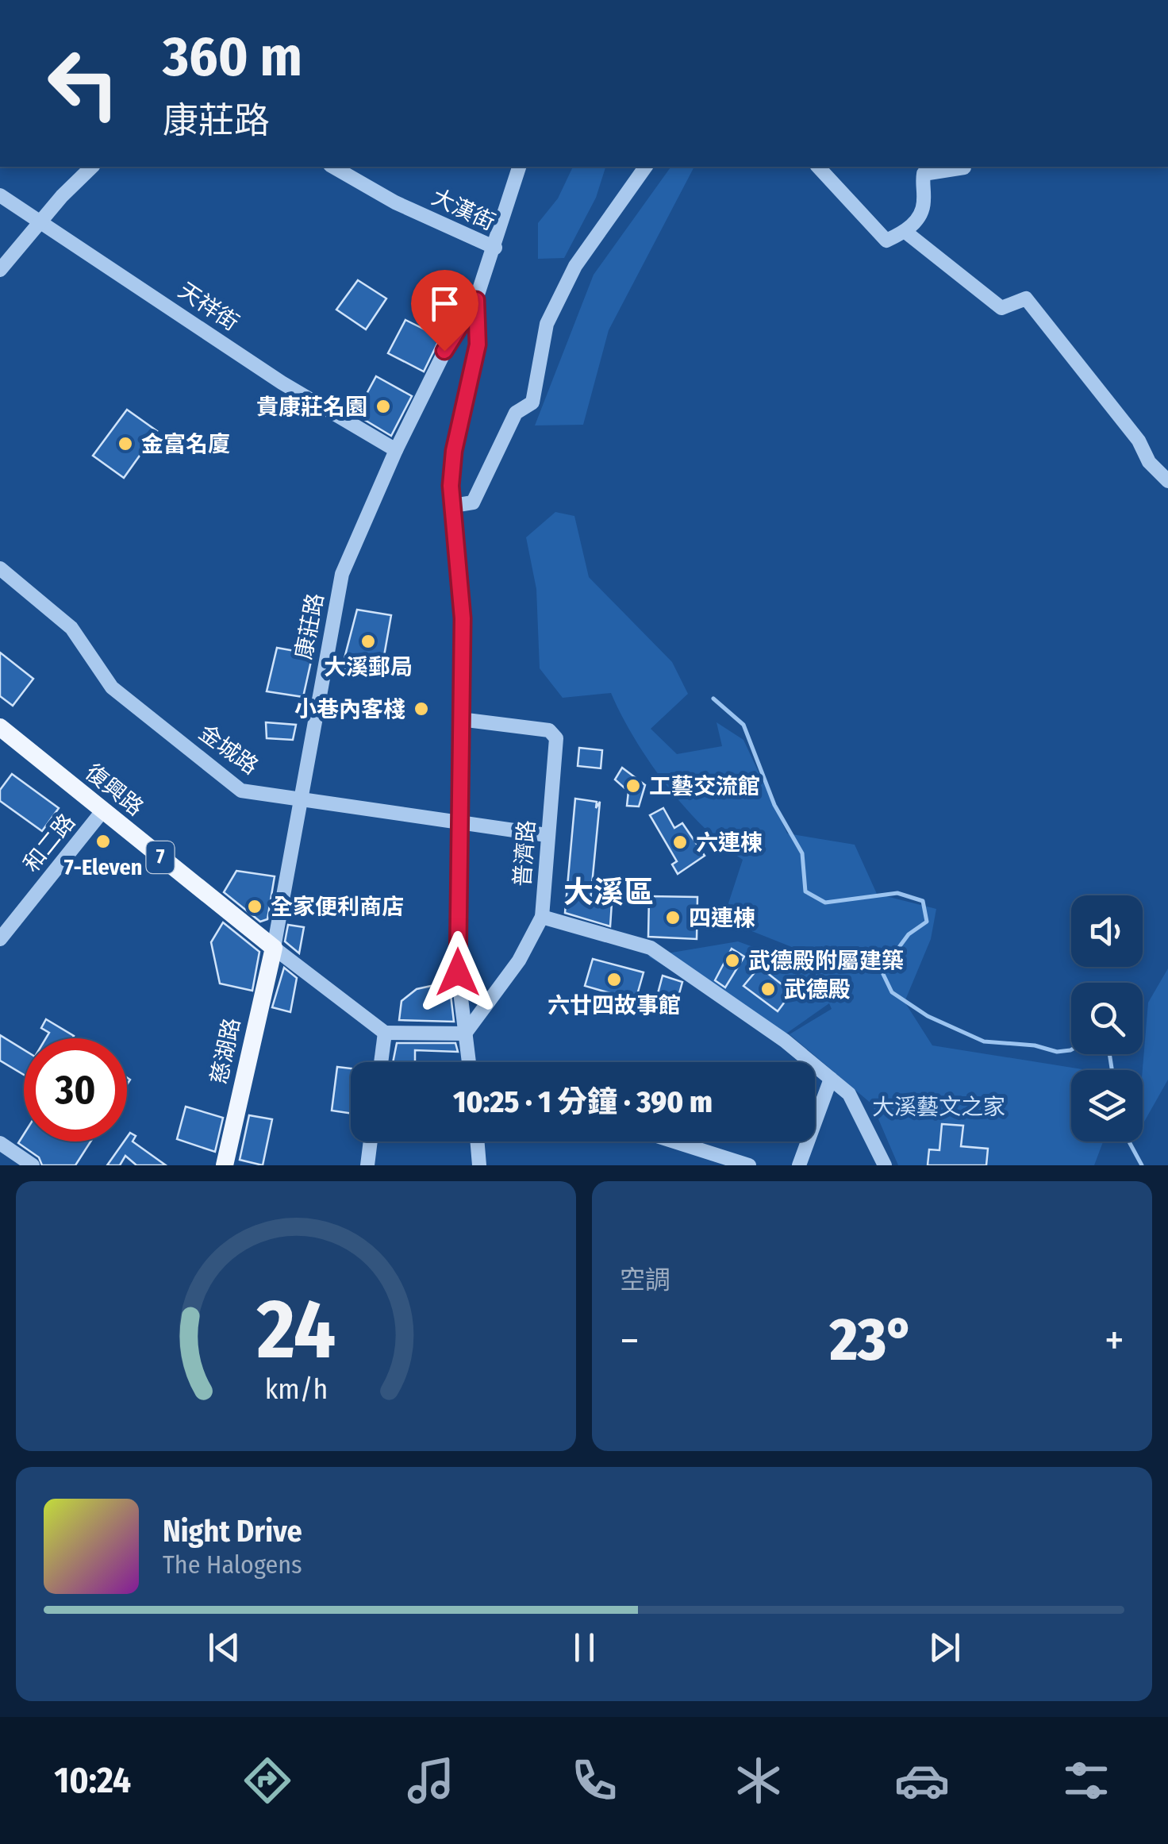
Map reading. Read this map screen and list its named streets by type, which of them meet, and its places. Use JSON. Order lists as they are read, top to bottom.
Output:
{
  "streets": {
    "main road": ["復興路", "7", "慈湖路"],
    "street": [
      "大漢街",
      "天祥街",
      "康莊路",
      "金城路",
      "和二路",
      "普濟路"
    ]
  },
  "crossings": [
    ["大漢街", "康莊路"],
    ["天祥街", "康莊路"],
    ["康莊路", "金城路"],
    ["康莊路", "復興路"],
    ["康莊路", "慈湖路"],
    ["金城路", "普濟路"],
    ["復興路", "和二路"],
    ["復興路", "慈湖路"]
  ],
  "districts": ["大溪區"],
  "parks": ["大溪藝文之家"],
  "places": [
    "貴康莊名園",
    "金富名廈",
    "大溪郵局",
    "小巷內客棧",
    "工藝交流館",
    "7-Eleven",
    "六連棟",
    "全家便利商店",
    "四連棟",
    "武德殿附屬建築",
    "六廿四故事館",
    "武德殿"
  ],
  "page": {
    "turn": ["360 m", "康莊路"],
    "limit": "30",
    "trip": "10:25 · 1 分鐘 · 390 m",
    "tile": "空調",
    "heat": ["−", "23°", "+"],
    "song": ["Night Drive", "The Halogens"],
    "tabs": "10:24",
    "gauge": ["24", "km/h"]
  }
}
